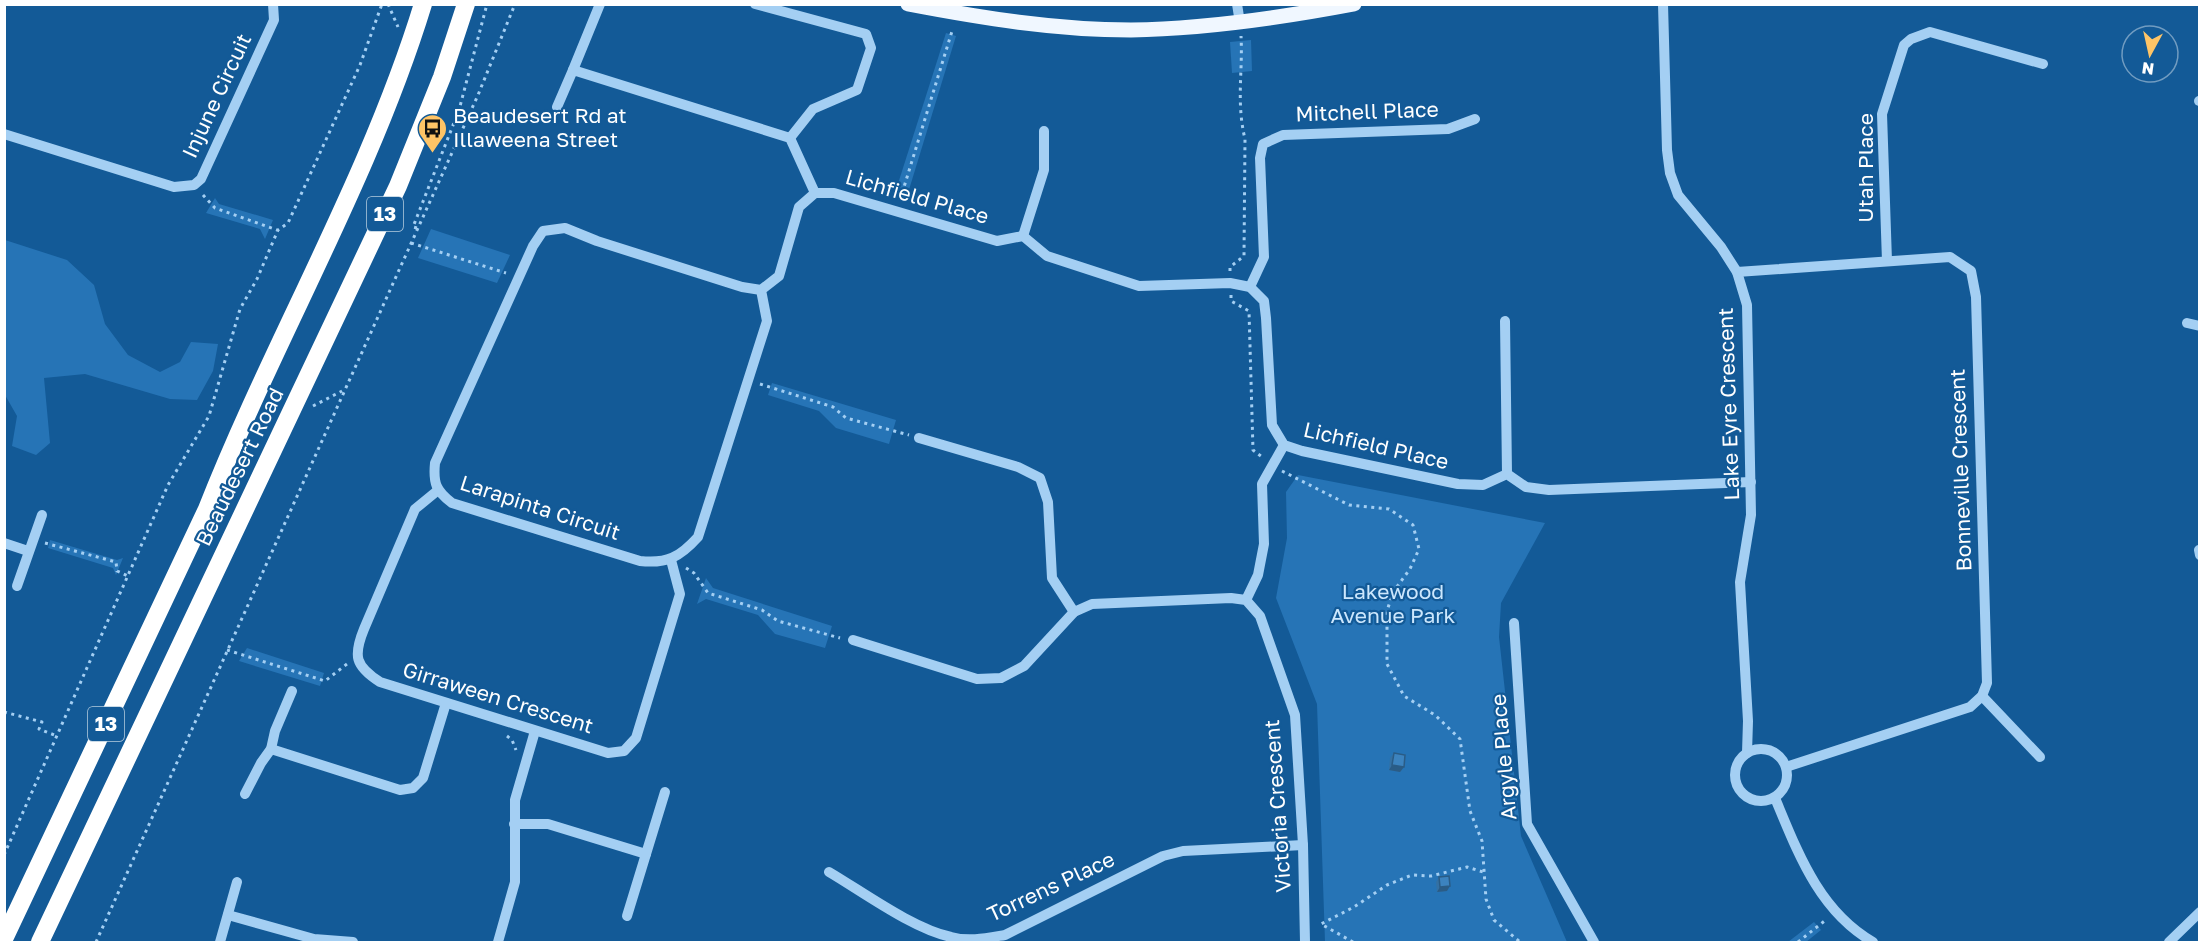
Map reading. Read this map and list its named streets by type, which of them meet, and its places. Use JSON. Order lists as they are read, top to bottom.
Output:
{
  "streets": {
    "highway": ["13", "Beaudesert Road"],
    "street": [
      "Injune Circuit",
      "Mitchell Place",
      "Utah Place",
      "Lichfield Place",
      "Lake Eyre Crescent",
      "Bonneville Crescent",
      "Larapinta Circuit",
      "Girraween Crescent",
      "Argyle Place",
      "Victoria Crescent",
      "Torrens Place"
    ]
  },
  "crossings": [
    ["Mitchell Place", "Lichfield Place"],
    ["Utah Place", "Bonneville Crescent"],
    ["Lake Eyre Crescent", "Bonneville Crescent"],
    ["Larapinta Circuit", "Girraween Crescent"],
    ["Victoria Crescent", "Torrens Place"]
  ],
  "parks": ["Lakewood Avenue Park"],
  "places": {
    "bus stop": ["Beaudesert Rd at Illaweena Street"]
  },
  "north": "bottom"
}
